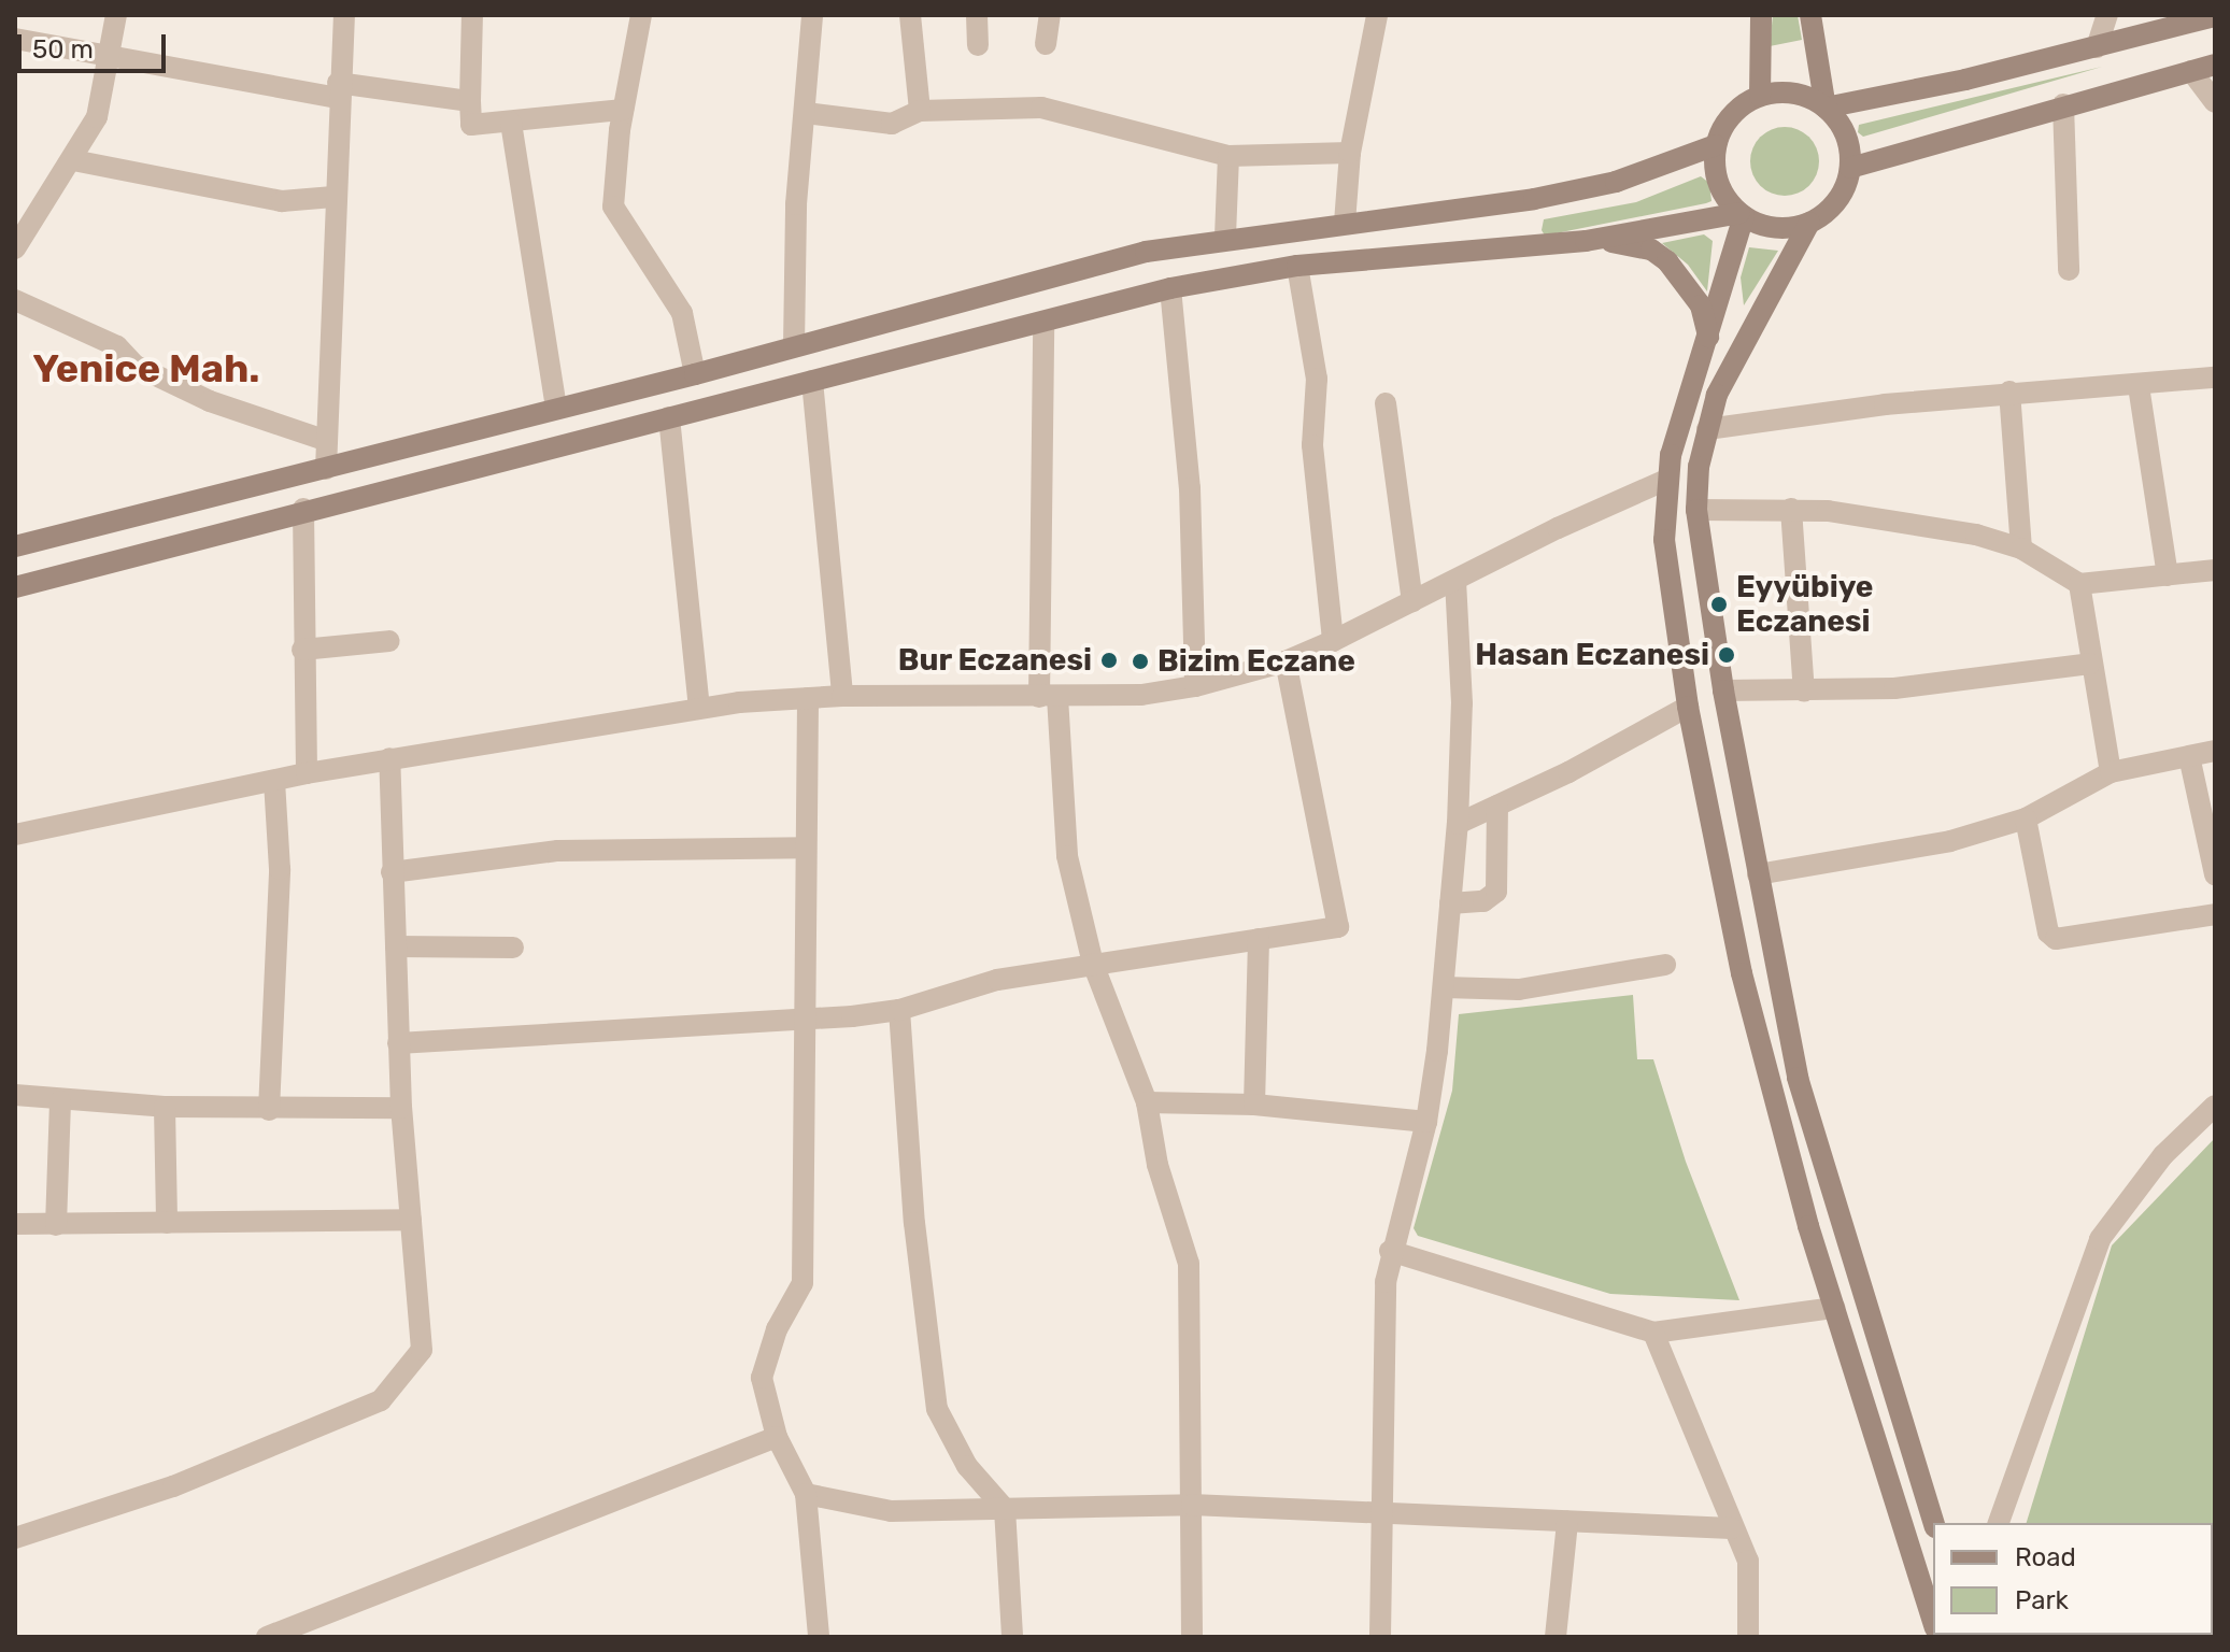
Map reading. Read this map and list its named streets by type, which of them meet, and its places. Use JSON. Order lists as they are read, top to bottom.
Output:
{
  "districts": ["Yenice Mah."],
  "places": [
    "Eyyübiye Eczanesi",
    "Hasan Eczanesi",
    "Bur Eczanesi",
    "Bizim Eczane"
  ],
  "legend": ["Road", "Park"],
  "scale_bar": "50 m"
}
